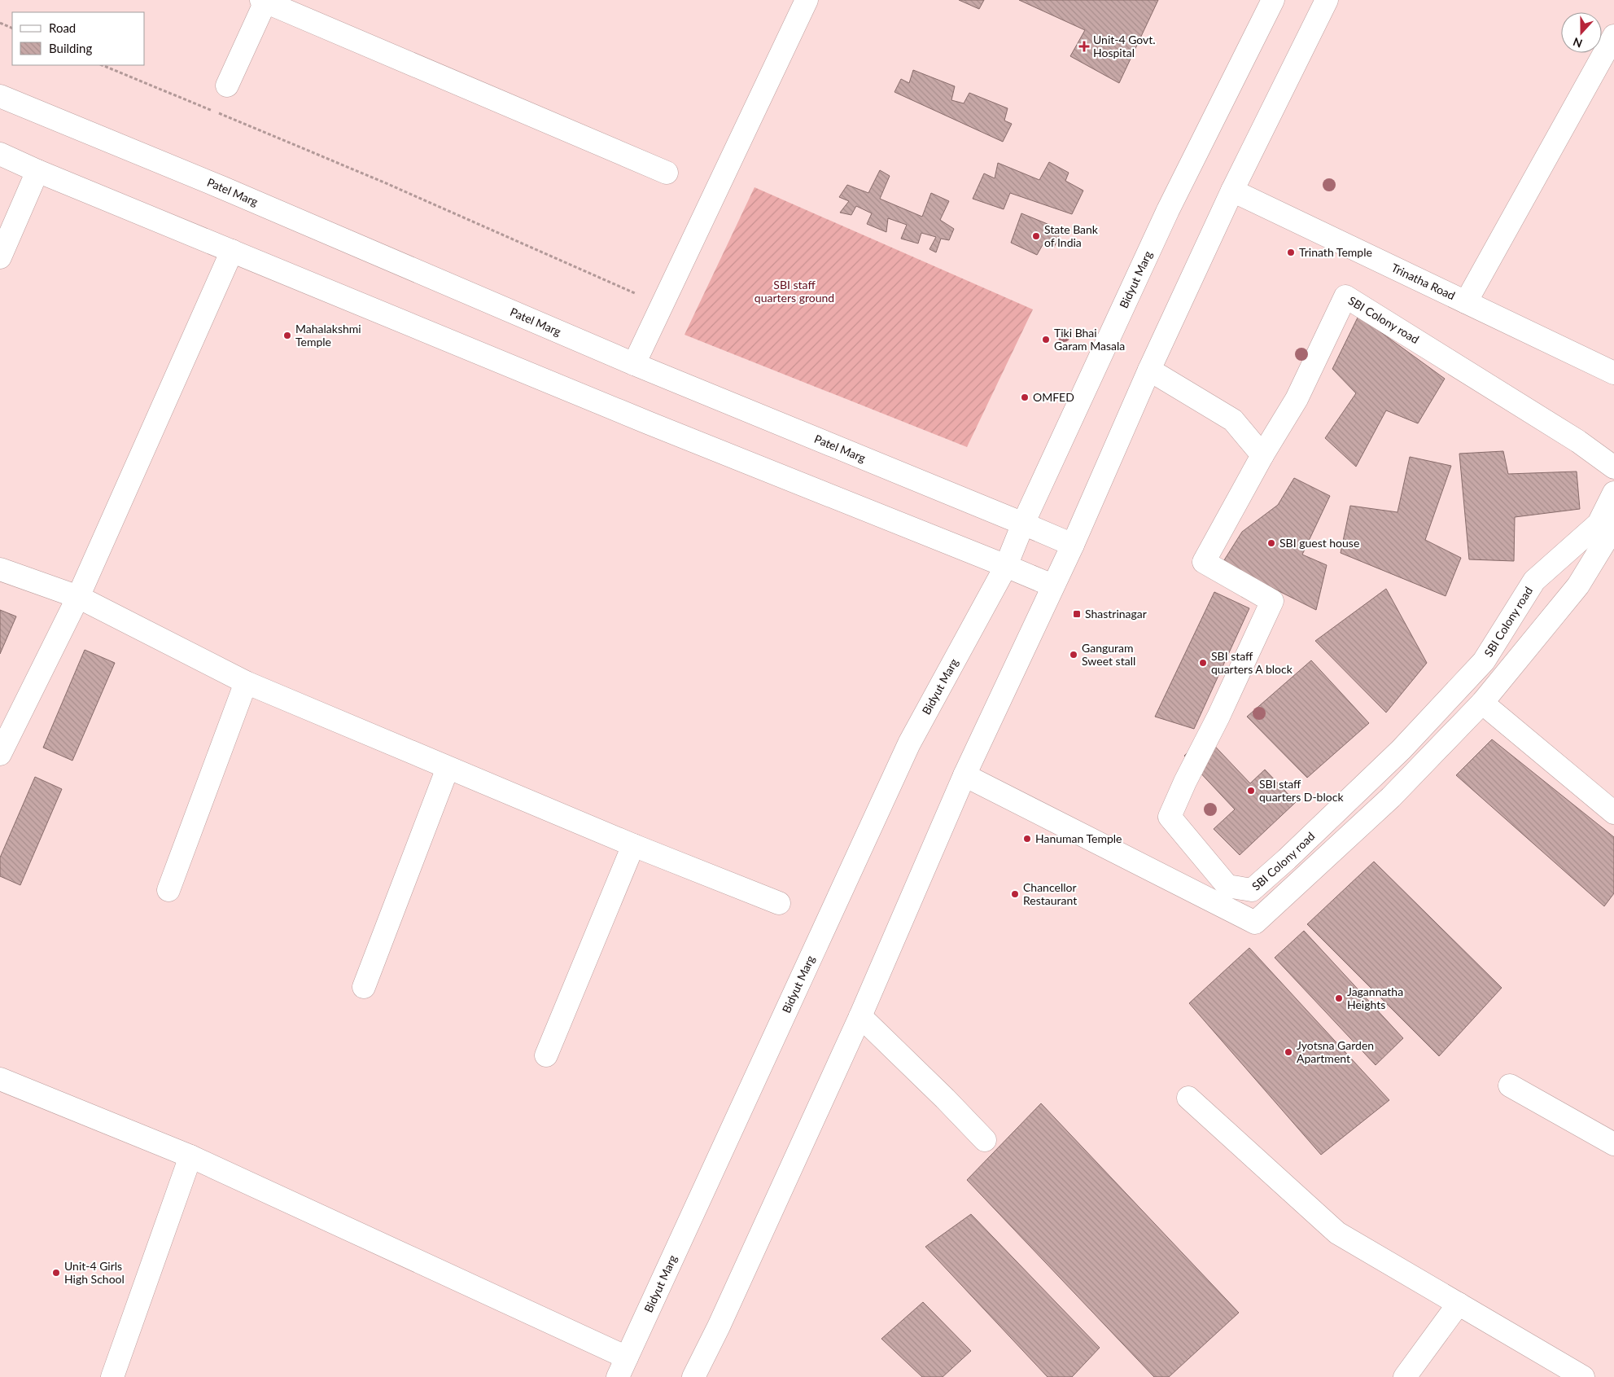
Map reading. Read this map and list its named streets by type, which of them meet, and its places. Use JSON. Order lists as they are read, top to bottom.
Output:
{
  "streets": {
    "street": [
      "Patel Marg",
      "Bidyut Marg",
      "Trinatha Road",
      "SBI Colony road"
    ]
  },
  "crossings": [
    ["Patel Marg", "Bidyut Marg"]
  ],
  "parks": ["SBI staff quarters ground"],
  "places": {
    "health": ["Unit-4 Govt. Hospital"],
    "other": [
      "State Bank of India",
      "Trinath Temple",
      "Mahalakshmi Temple",
      "Tiki Bhai Garam Masala",
      "OMFED",
      "SBI guest house",
      "Ganguram Sweet stall",
      "SBI staff quarters A block",
      "SBI staff quarters D-block",
      "Hanuman Temple",
      "Chancellor Restaurant",
      "Jagannatha Heights",
      "Jyotsna Garden Apartment",
      "Unit-4 Girls High School"
    ],
    "transit": ["Shastrinagar"]
  },
  "legend": ["Road", "Building"],
  "north": "bottom"
}
